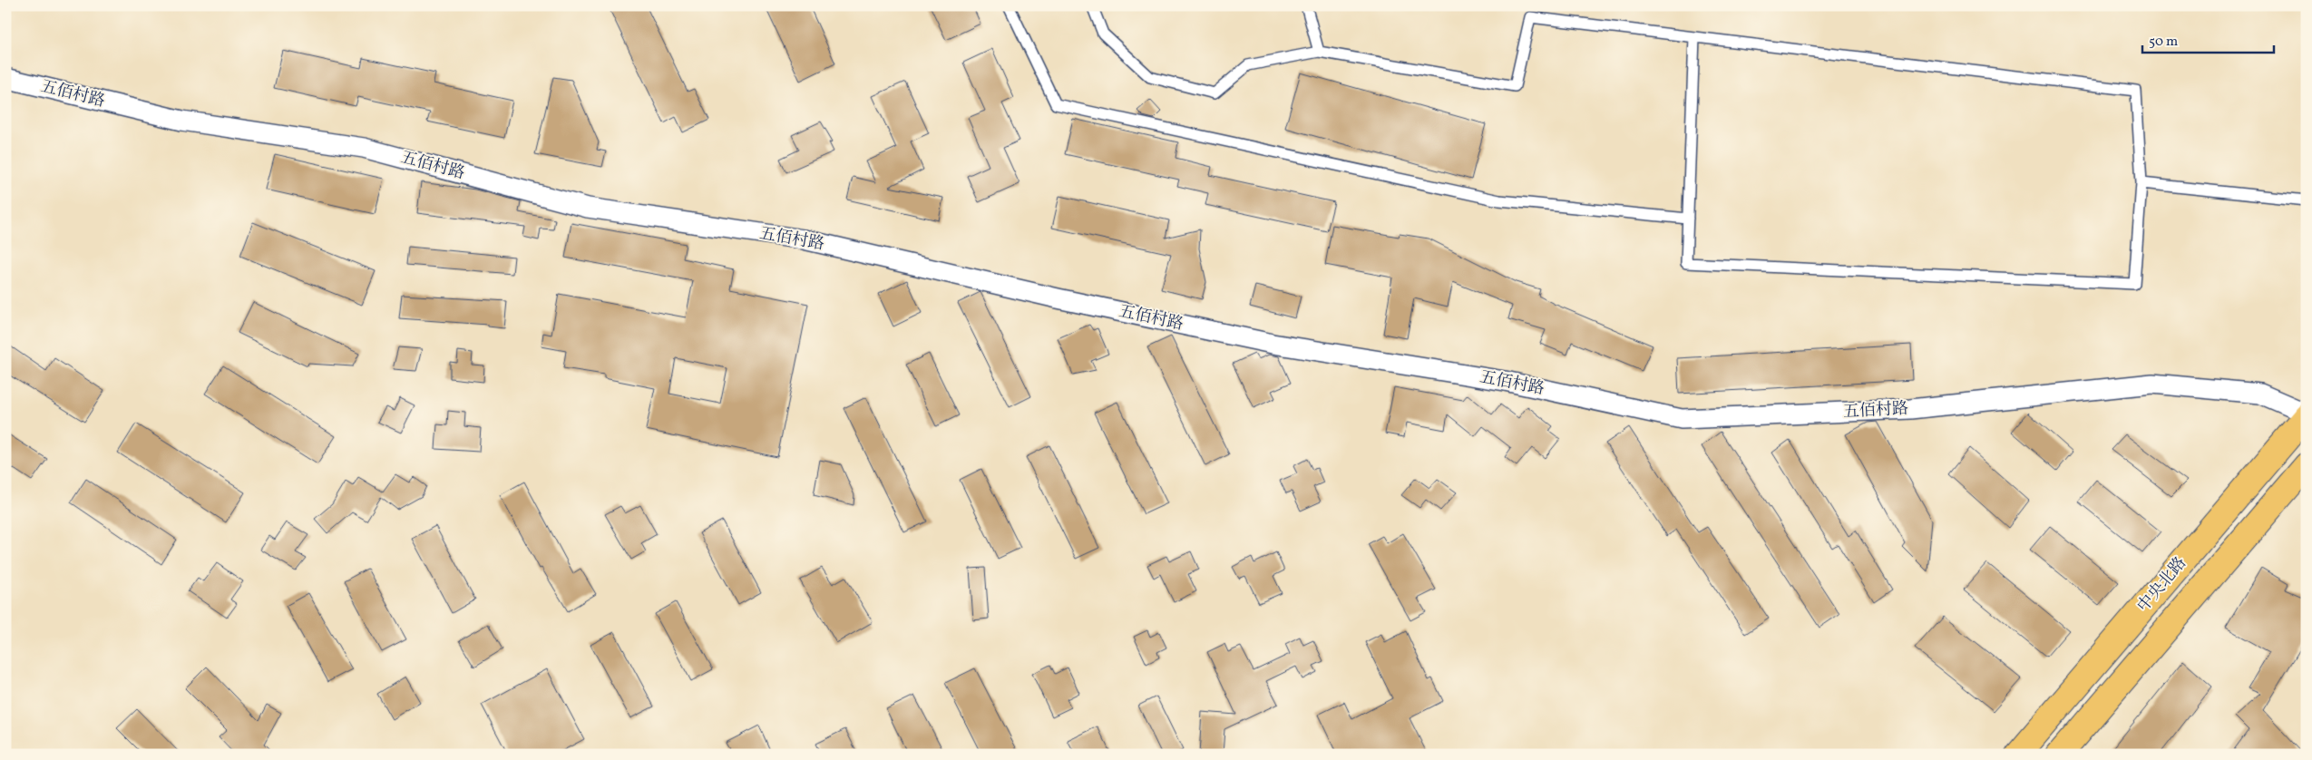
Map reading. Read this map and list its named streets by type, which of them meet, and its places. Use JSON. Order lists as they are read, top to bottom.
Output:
{
  "streets": {
    "main road": ["中央北路"],
    "street": ["五佰村路"]
  },
  "crossings": [
    ["五佰村路", "中央北路"]
  ],
  "scale_bar": "50 m"
}
